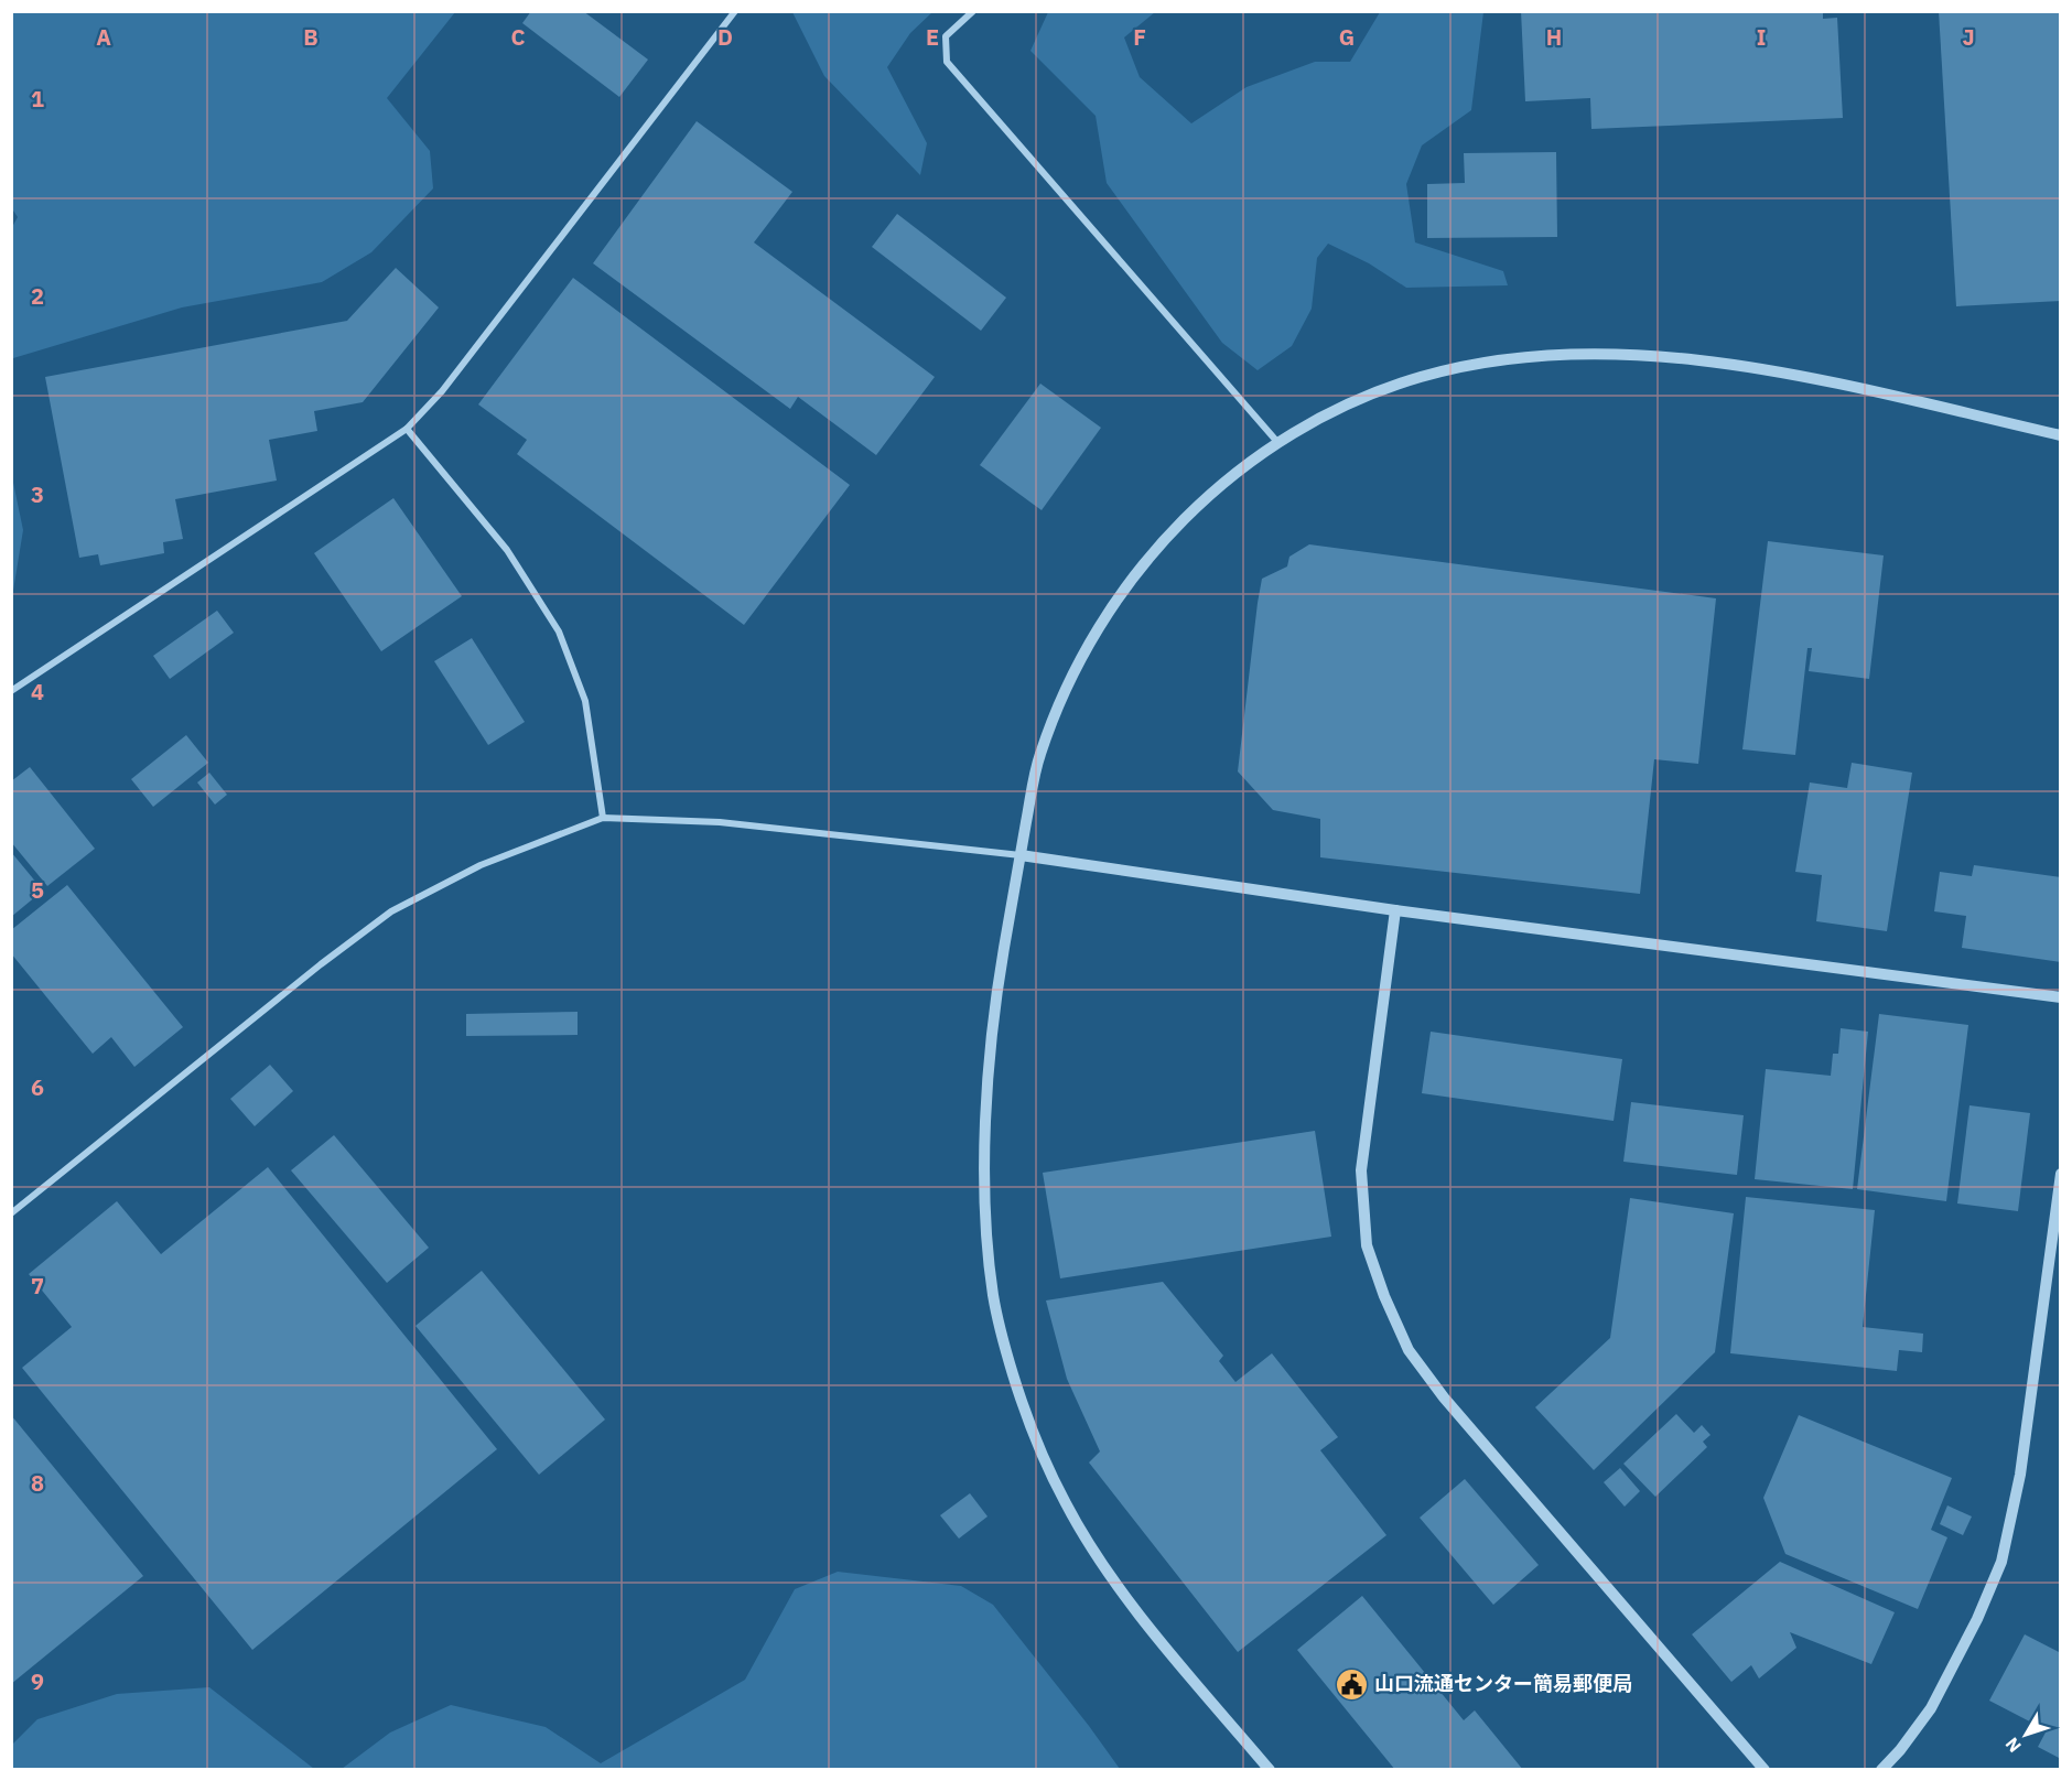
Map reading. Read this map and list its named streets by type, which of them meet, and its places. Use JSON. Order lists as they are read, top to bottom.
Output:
{
  "places": {
    "public building": ["山口流通センター簡易郵便局"]
  },
  "north": "bottom left",
  "grid": {
    "columns": [
      "A",
      "B",
      "C",
      "D",
      "E",
      "F",
      "G",
      "H",
      "I",
      "J"
    ],
    "rows": [
      "1",
      "2",
      "3",
      "4",
      "5",
      "6",
      "7",
      "8",
      "9"
    ]
  }
}
